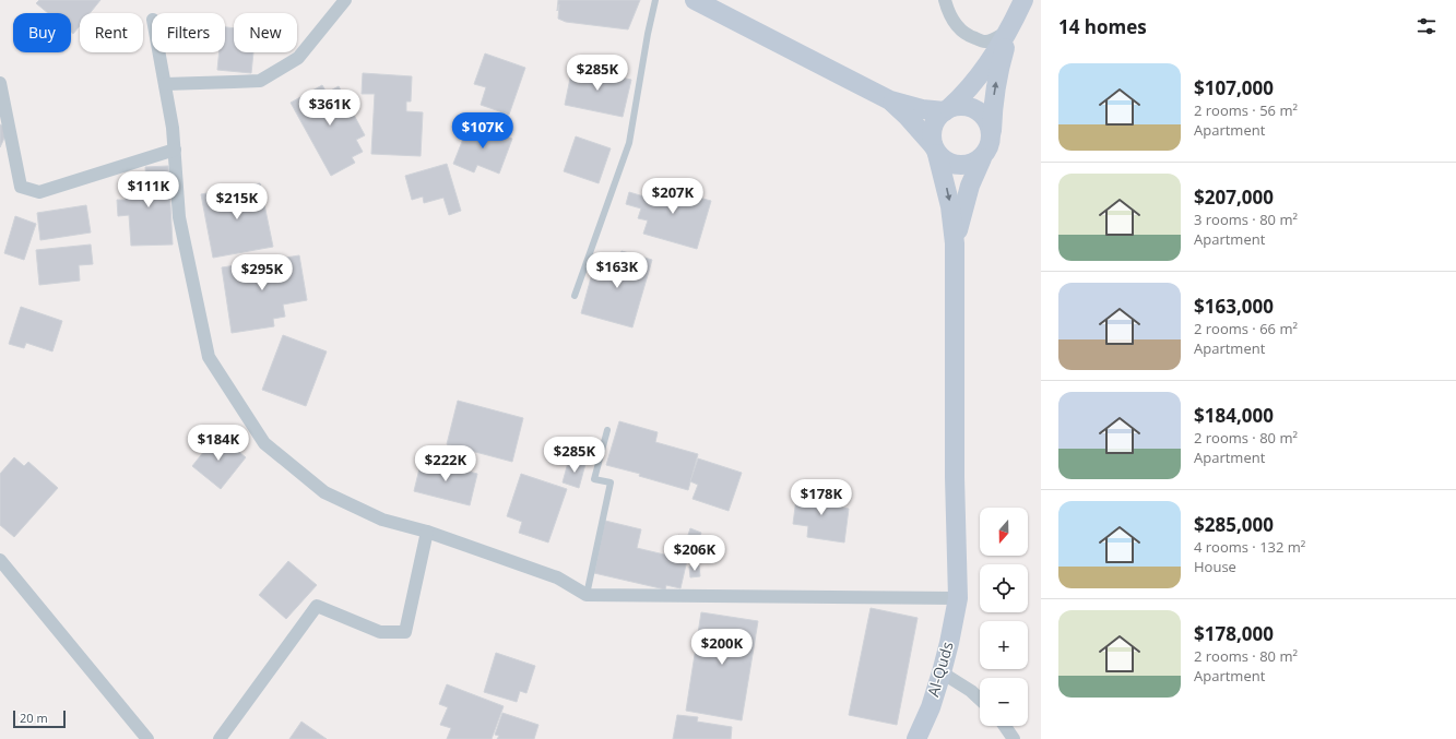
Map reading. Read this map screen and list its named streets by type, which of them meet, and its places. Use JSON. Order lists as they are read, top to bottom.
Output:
{
  "streets": {
    "street": ["Al-Quds"]
  },
  "scale_bar": "20 m",
  "north": "bottom",
  "page": {
    "heading": "14 homes",
    "chip": [
      "Buy",
      "Rent",
      "Filters",
      "New"
    ],
    "list": [
      {
        "name": "$107,000",
        "note": "2 rooms · 56 m² · Apartment"
      },
      {
        "name": "$207,000",
        "note": "3 rooms · 80 m² · Apartment"
      },
      {
        "name": "$163,000",
        "note": "2 rooms · 66 m² · Apartment"
      },
      {
        "name": "$184,000",
        "note": "2 rooms · 80 m² · Apartment"
      },
      {
        "name": "$285,000",
        "note": "4 rooms · 132 m² · House"
      },
      {
        "name": "$178,000",
        "note": "2 rooms · 80 m² · Apartment"
      }
    ],
    "price": [
      "$285K",
      "$361K",
      "$107K",
      "$111K",
      "$207K",
      "$215K",
      "$163K",
      "$295K",
      "$184K",
      "$285K",
      "$222K",
      "$178K",
      "$206K",
      "$200K"
    ],
    "map_buttons": ["+", "−"],
    "scale": "20 m"
  }
}
